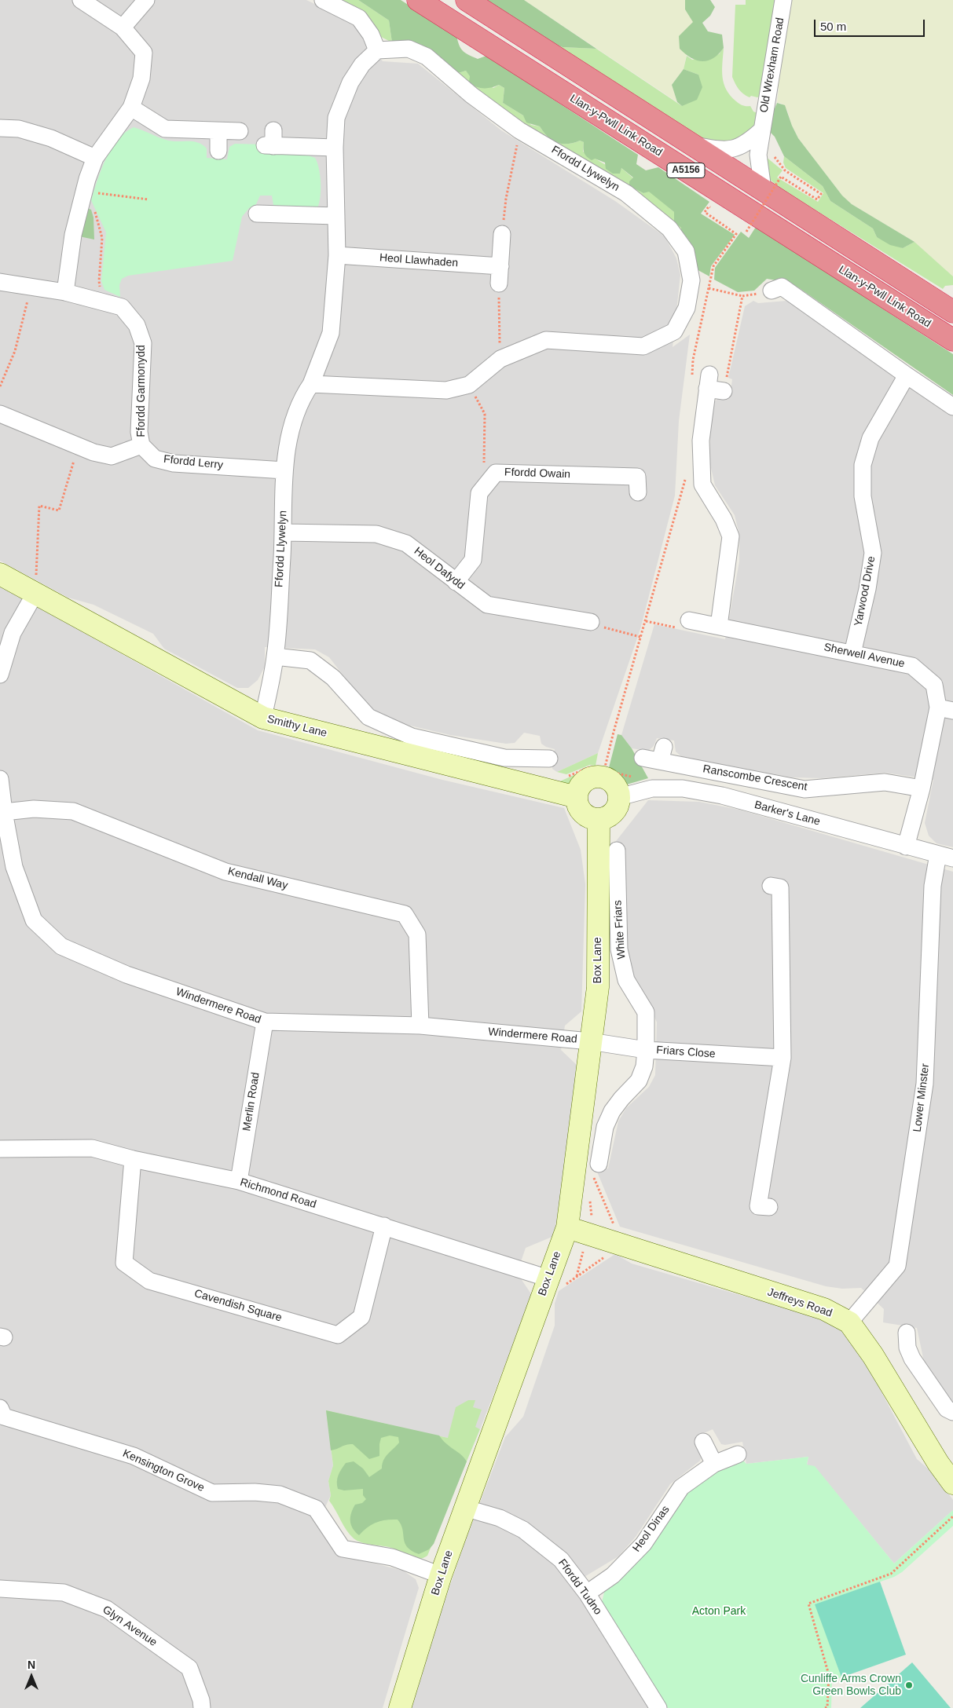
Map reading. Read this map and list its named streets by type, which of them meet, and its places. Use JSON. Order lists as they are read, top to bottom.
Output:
{
  "streets": {
    "highway": ["Llan-y-Pwll Link Road", "A5156"],
    "street": [
      "Old Wrexham Road",
      "Ffordd Llywelyn",
      "Heol Llawhaden",
      "Ffordd Garmonydd",
      "Ffordd Lerry",
      "Ffordd Owain",
      "Heol Dafydd",
      "Yarwood Drive",
      "Sherwell Avenue",
      "Smithy Lane",
      "Ranscombe Crescent",
      "Barker's Lane",
      "Kendall Way",
      "White Friars",
      "Box Lane",
      "Windermere Road",
      "Friars Close",
      "Lower Minster",
      "Merlin Road",
      "Richmond Road",
      "Jeffreys Road",
      "Cavendish Square",
      "Kensington Grove",
      "Heol Dinas",
      "Ffordd Tudno",
      "Glyn Avenue"
    ]
  },
  "crossings": [
    ["Old Wrexham Road", "A5156"],
    ["Ffordd Llywelyn", "Heol Llawhaden"],
    ["Ffordd Llywelyn", "Ffordd Lerry"],
    ["Ffordd Llywelyn", "Heol Dafydd"],
    ["Ffordd Llywelyn", "Smithy Lane"],
    ["Ffordd Garmonydd", "Ffordd Lerry"],
    ["Ffordd Owain", "Heol Dafydd"],
    ["Yarwood Drive", "Sherwell Avenue"],
    ["Sherwell Avenue", "Ranscombe Crescent"],
    ["Sherwell Avenue", "Barker's Lane"],
    ["Smithy Lane", "Barker's Lane"],
    ["Smithy Lane", "Box Lane"],
    ["Barker's Lane", "Box Lane"],
    ["Barker's Lane", "Lower Minster"],
    ["Kendall Way", "Windermere Road"],
    ["White Friars", "Friars Close"],
    ["Box Lane", "Windermere Road"],
    ["Box Lane", "Friars Close"],
    ["Box Lane", "Richmond Road"],
    ["Box Lane", "Jeffreys Road"],
    ["Box Lane", "Kensington Grove"],
    ["Box Lane", "Ffordd Tudno"],
    ["Windermere Road", "Friars Close"],
    ["Windermere Road", "Merlin Road"],
    ["Lower Minster", "Jeffreys Road"],
    ["Merlin Road", "Richmond Road"],
    ["Richmond Road", "Cavendish Square"],
    ["Heol Dinas", "Ffordd Tudno"]
  ],
  "parks": ["Acton Park"],
  "places": ["Cunliffe Arms Crown Green Bowls Club"],
  "scale_bar": "50 m",
  "north": "top"
}
